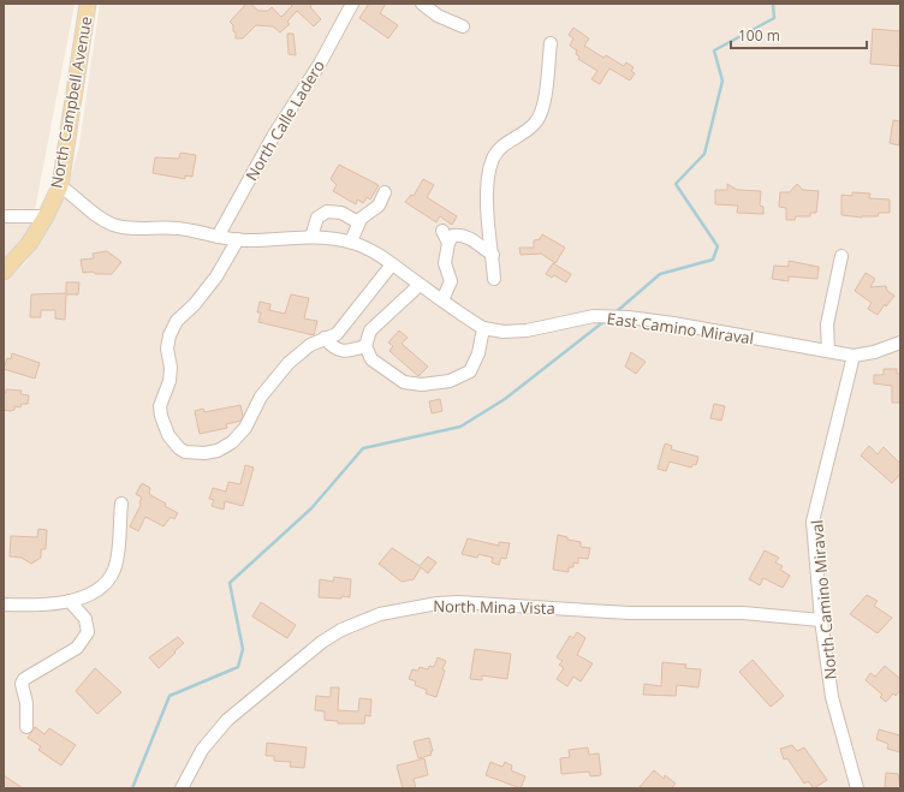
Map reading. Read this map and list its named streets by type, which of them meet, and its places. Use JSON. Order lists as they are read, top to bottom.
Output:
{
  "streets": {
    "main road": ["North Campbell Avenue"],
    "street": [
      "North Calle Ladero",
      "East Camino Miraval",
      "North Camino Miraval",
      "North Mina Vista"
    ]
  },
  "crossings": [
    ["North Campbell Avenue", "East Camino Miraval"],
    ["North Calle Ladero", "East Camino Miraval"],
    ["East Camino Miraval", "North Camino Miraval"],
    ["North Camino Miraval", "North Mina Vista"]
  ],
  "scale_bar": "100 m"
}
